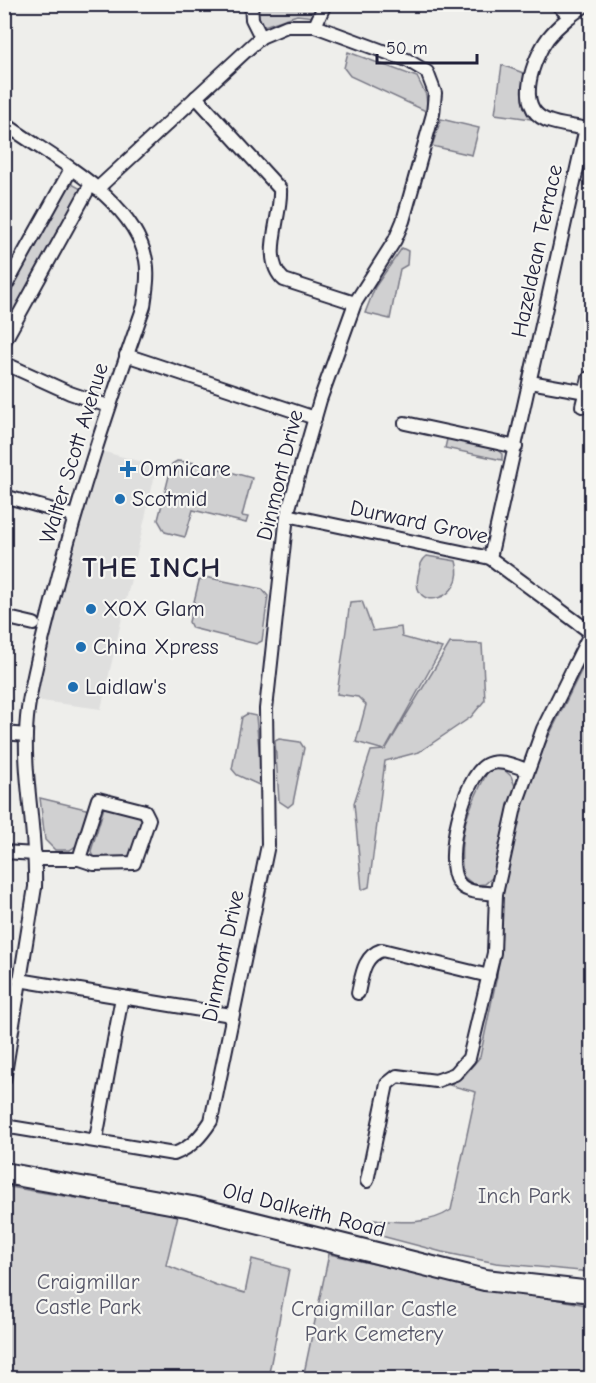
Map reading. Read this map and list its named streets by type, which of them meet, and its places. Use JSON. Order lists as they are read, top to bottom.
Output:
{
  "streets": {
    "main road": ["Old Dalkeith Road"],
    "street": [
      "Hazeldean Terrace",
      "Walter Scott Avenue",
      "Dinmont Drive",
      "Durward Grove"
    ]
  },
  "crossings": [
    ["Hazeldean Terrace", "Durward Grove"],
    ["Walter Scott Avenue", "Dinmont Drive"],
    ["Dinmont Drive", "Durward Grove"]
  ],
  "districts": ["THE INCH"],
  "parks": ["Inch Park", "Craigmillar Castle Park", "Craigmillar Castle Park Cemetery"],
  "places": {
    "health": ["Omnicare"],
    "other": [
      "Scotmid",
      "XOX Glam",
      "China Xpress",
      "Laidlaw's"
    ]
  },
  "scale_bar": "50 m"
}
